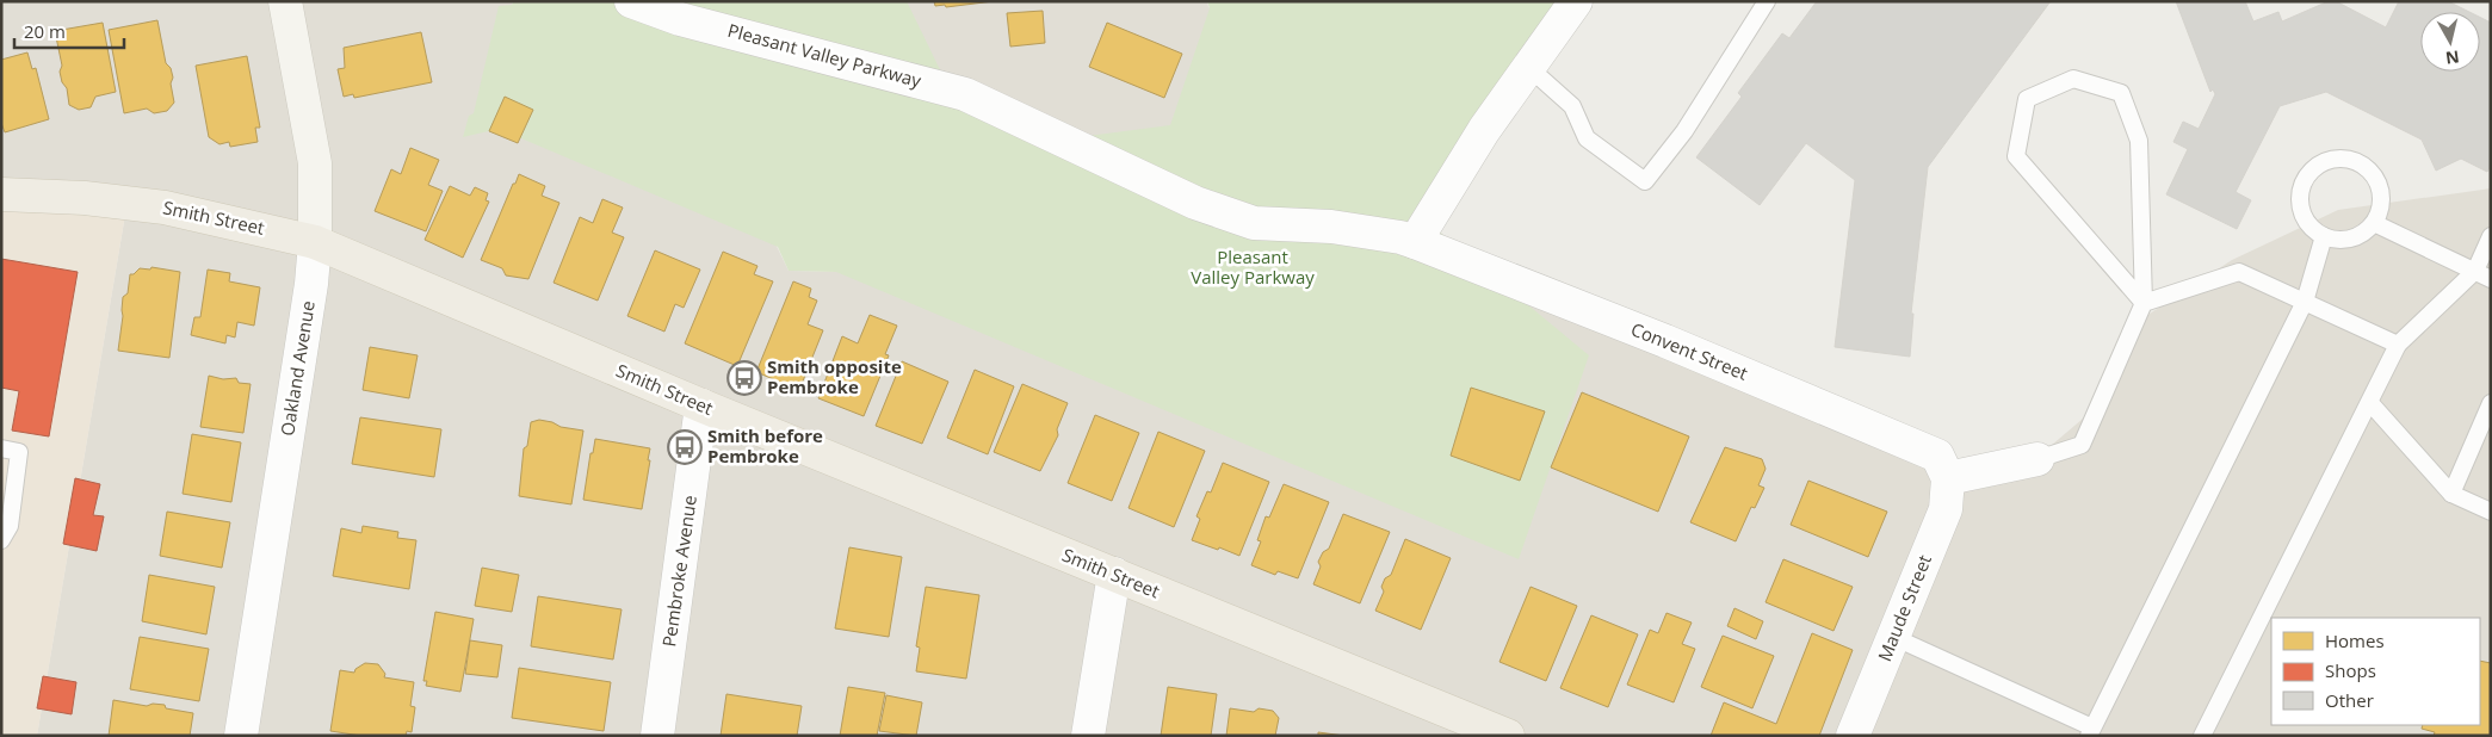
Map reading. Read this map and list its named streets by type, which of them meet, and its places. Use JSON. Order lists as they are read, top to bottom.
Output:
{
  "streets": {
    "main road": ["Smith Street", "Oakland Avenue"],
    "street": [
      "Pleasant Valley Parkway",
      "Convent Street",
      "Pembroke Avenue",
      "Maude Street"
    ]
  },
  "crossings": [
    ["Pleasant Valley Parkway", "Convent Street"],
    ["Smith Street", "Oakland Avenue"],
    ["Smith Street", "Pembroke Avenue"],
    ["Convent Street", "Maude Street"]
  ],
  "parks": ["Pleasant Valley Parkway"],
  "places": {
    "bus stop": ["Smith opposite Pembroke", "Smith before Pembroke"]
  },
  "legend": ["Homes", "Shops", "Other"],
  "scale_bar": "20 m",
  "north": "bottom"
}
